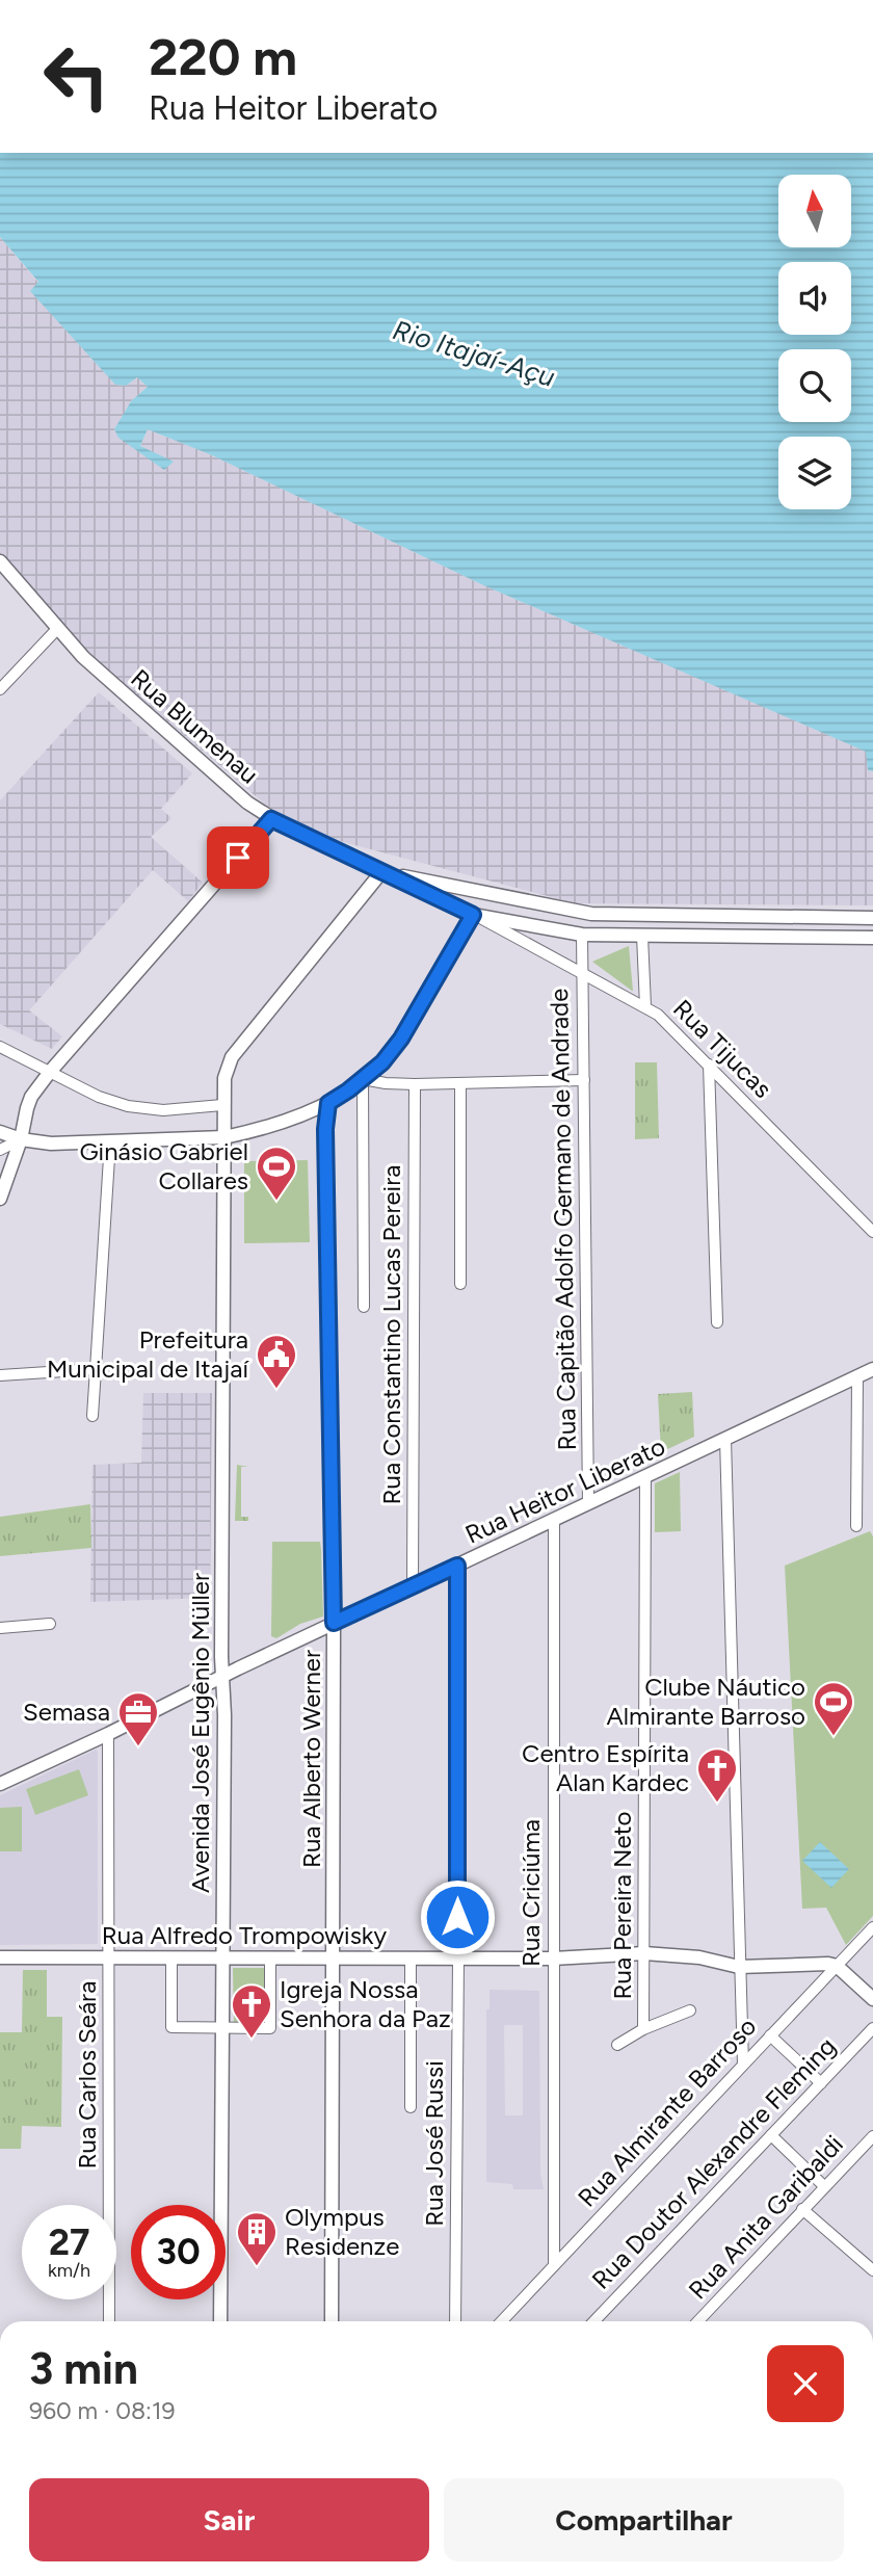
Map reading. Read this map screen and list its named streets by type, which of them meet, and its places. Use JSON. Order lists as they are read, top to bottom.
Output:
{
  "streets": {
    "main road": [
      "Rua Blumenau",
      "Rua Heitor Liberato",
      "Avenida José Eugênio Müller",
      "Rua Alberto Werner",
      "Rua Alfredo Trompowisky"
    ],
    "street": [
      "Rua Tijucas",
      "Rua Capitão Adolfo Germano de Andrade",
      "Rua Constantino Lucas Pereira",
      "Rua Criciúma",
      "Rua Pereira Neto",
      "Rua Carlos Seára",
      "Rua Almirante Barroso",
      "Rua José Russi",
      "Rua Doutor Alexandre Fleming",
      "Rua Anita Garibaldi"
    ]
  },
  "crossings": [
    ["Rua Blumenau", "Rua Tijucas"],
    ["Rua Blumenau", "Rua Capitão Adolfo Germano de Andrade"],
    ["Rua Blumenau", "Avenida José Eugênio Müller"],
    ["Rua Tijucas", "Rua Capitão Adolfo Germano de Andrade"],
    ["Rua Capitão Adolfo Germano de Andrade", "Rua Heitor Liberato"],
    ["Rua Constantino Lucas Pereira", "Rua Heitor Liberato"],
    ["Rua Heitor Liberato", "Avenida José Eugênio Müller"],
    ["Rua Heitor Liberato", "Rua Alberto Werner"],
    ["Rua Heitor Liberato", "Rua Criciúma"],
    ["Rua Heitor Liberato", "Rua Pereira Neto"],
    ["Rua Heitor Liberato", "Rua Carlos Seára"],
    ["Rua Heitor Liberato", "Rua José Russi"],
    ["Avenida José Eugênio Müller", "Rua Alfredo Trompowisky"],
    ["Rua Alberto Werner", "Rua Alfredo Trompowisky"],
    ["Rua Criciúma", "Rua Alfredo Trompowisky"],
    ["Rua Criciúma", "Rua Almirante Barroso"],
    ["Rua Pereira Neto", "Rua Alfredo Trompowisky"],
    ["Rua Alfredo Trompowisky", "Rua Carlos Seára"],
    ["Rua Alfredo Trompowisky", "Rua Almirante Barroso"],
    ["Rua Alfredo Trompowisky", "Rua José Russi"]
  ],
  "water": ["Rio Itajaí-Açu"],
  "places": {
    "sports": ["Ginásio Gabriel Collares", "Clube Náutico Almirante Barroso"],
    "public building": ["Prefeitura Municipal de Itajaí"],
    "office": ["Semasa"],
    "church": ["Centro Espírita Alan Kardec", "Igreja Nossa Senhora da Paz"],
    "building": ["Olympus Residenze"]
  },
  "north": "top",
  "page": {
    "turn": ["220 m", "Rua Heitor Liberato"],
    "speed": "27 km/h",
    "limit": "30",
    "heading": ["3 min", "960 m · 08:19"],
    "buttons": ["Sair", "Compartilhar"]
  }
}
